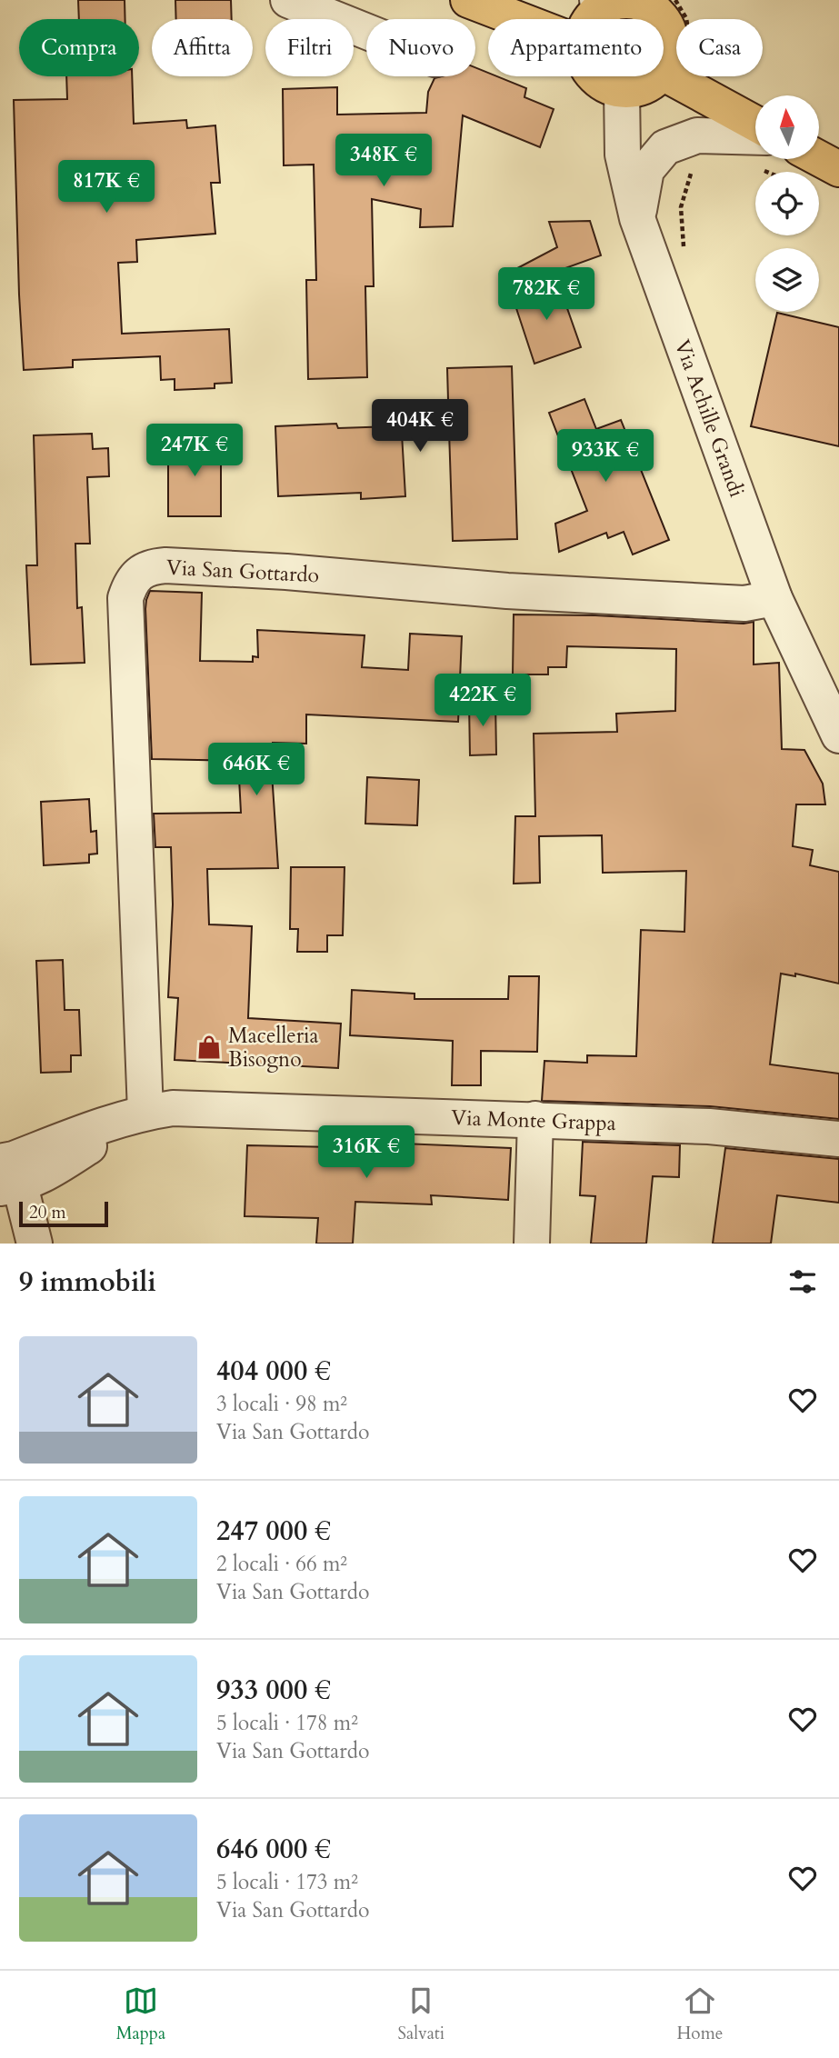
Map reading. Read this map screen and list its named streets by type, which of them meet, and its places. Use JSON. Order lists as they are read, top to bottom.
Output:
{
  "streets": {
    "street": ["Via Achille Grandi", "Via San Gottardo", "Via Monte Grappa"]
  },
  "crossings": [
    ["Via Achille Grandi", "Via San Gottardo"],
    ["Via San Gottardo", "Via Monte Grappa"]
  ],
  "places": {
    "shop": ["Macelleria Bisogno"]
  },
  "scale_bar": "20 m",
  "north": "top",
  "page": {
    "chip": [
      "Compra",
      "Affitta",
      "Filtri",
      "Nuovo",
      "Appartamento",
      "Casa"
    ],
    "price": [
      "348K €",
      "817K €",
      "782K €",
      "404K €",
      "247K €",
      "933K €",
      "422K €",
      "646K €",
      "316K €"
    ],
    "scale": "20 m",
    "heading": "9 immobili",
    "list": [
      {
        "name": "404 000 €",
        "note": "3 locali · 98 m² · Via San Gottardo"
      },
      {
        "name": "247 000 €",
        "note": "2 locali · 66 m² · Via San Gottardo"
      },
      {
        "name": "933 000 €",
        "note": "5 locali · 178 m² · Via San Gottardo"
      },
      {
        "name": "646 000 €",
        "note": "5 locali · 173 m² · Via San Gottardo"
      }
    ],
    "tabs": ["Mappa", "Salvati", "Home"]
  }
}
